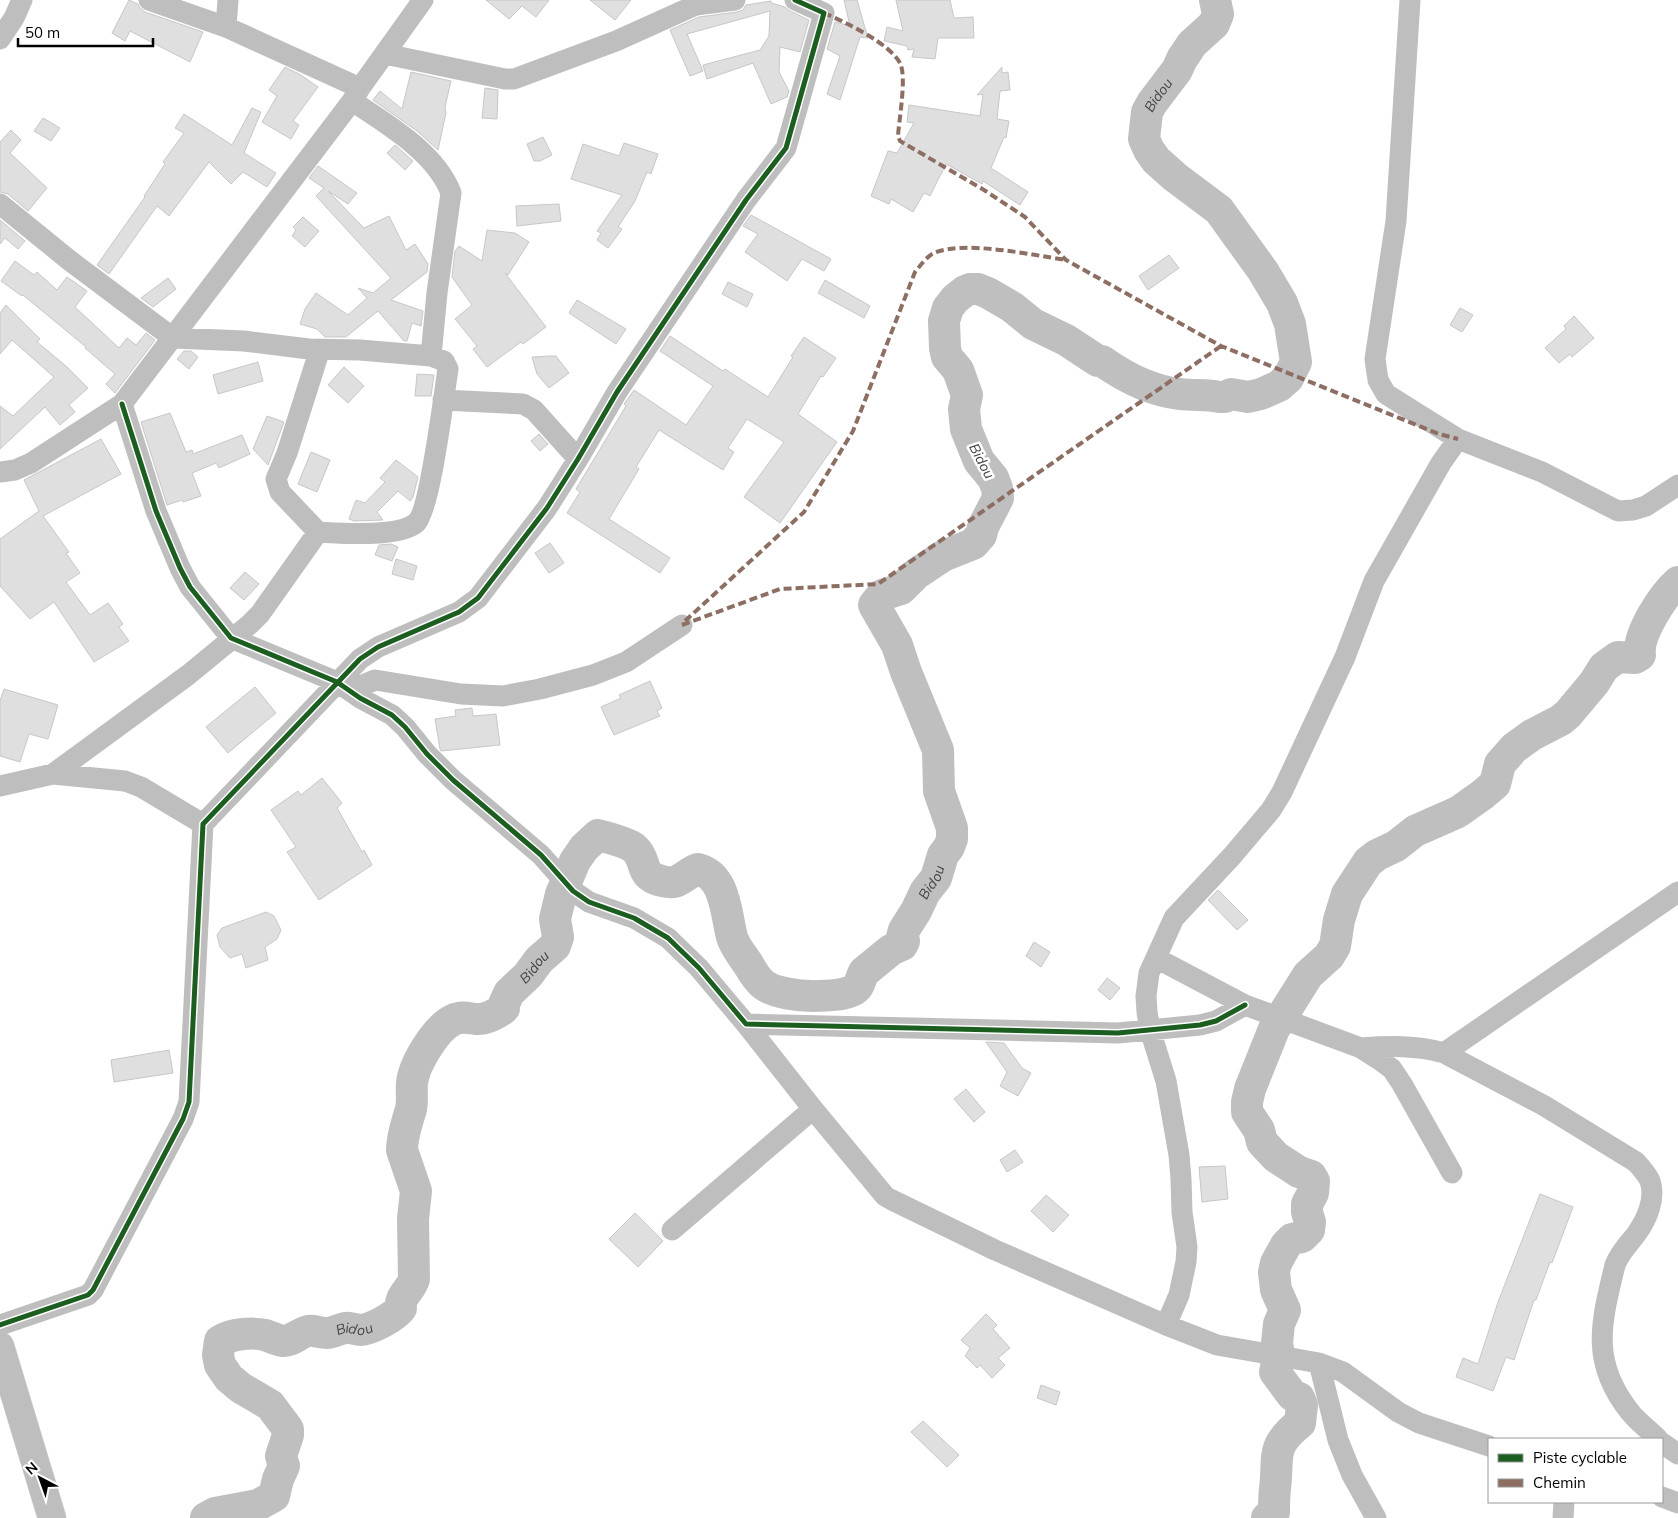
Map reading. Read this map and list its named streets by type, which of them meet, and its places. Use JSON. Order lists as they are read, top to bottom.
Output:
{
  "water": ["Bidou"],
  "legend": ["Piste cyclable", "Chemin"],
  "scale_bar": "50 m",
  "north": "top left"
}
